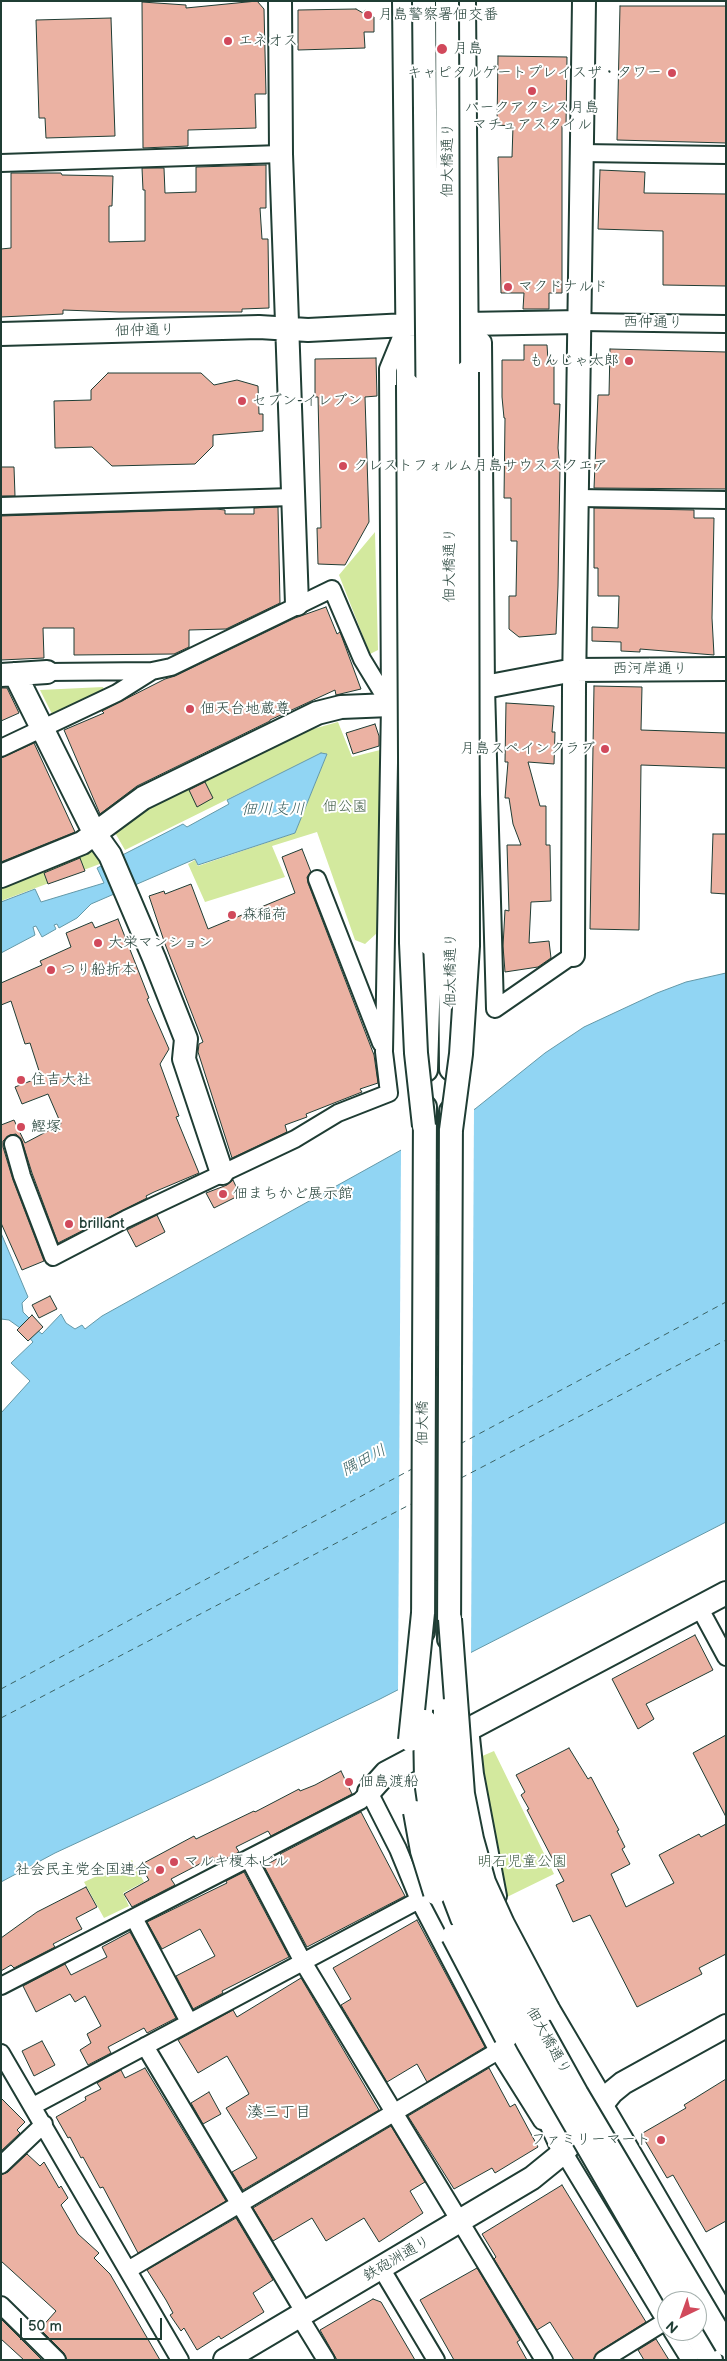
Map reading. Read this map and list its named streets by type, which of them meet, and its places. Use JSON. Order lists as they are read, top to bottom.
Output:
{
  "streets": {
    "main road": [
      "佃大橋通り",
      "佃仲通り",
      "西河岸通り",
      "佃大橋",
      "鉄砲洲通り"
    ],
    "street": ["西仲通り"]
  },
  "crossings": [
    ["佃大橋通り", "佃大橋"],
    ["西仲通り", "佃仲通り"]
  ],
  "districts": ["湊三丁目"],
  "water": ["佃川支川", "隅田川"],
  "parks": ["佃公園", "明石児童公園"],
  "places": [
    "月島警察署佃交番",
    "エネオス",
    "月島",
    "キャピタルゲートプレイスザ・タワー",
    "パークアクシス月島 マチュアスタイル",
    "マクドナルド",
    "もんじゃ太郎",
    "セブン-イレブン",
    "クレストフォルム月島サウススクエア",
    "佃天台地蔵尊",
    "月島スペインクラブ",
    "森稲荷",
    "大栄マンション",
    "つり船折本",
    "住吉大社",
    "鰹塚",
    "佃まちかど展示館",
    "brillant",
    "佃島渡船",
    "マルキ榎本ビル",
    "社会民主党全国連合",
    "ファミリーマート"
  ],
  "scale_bar": "50 m",
  "north": "bottom left"
}
